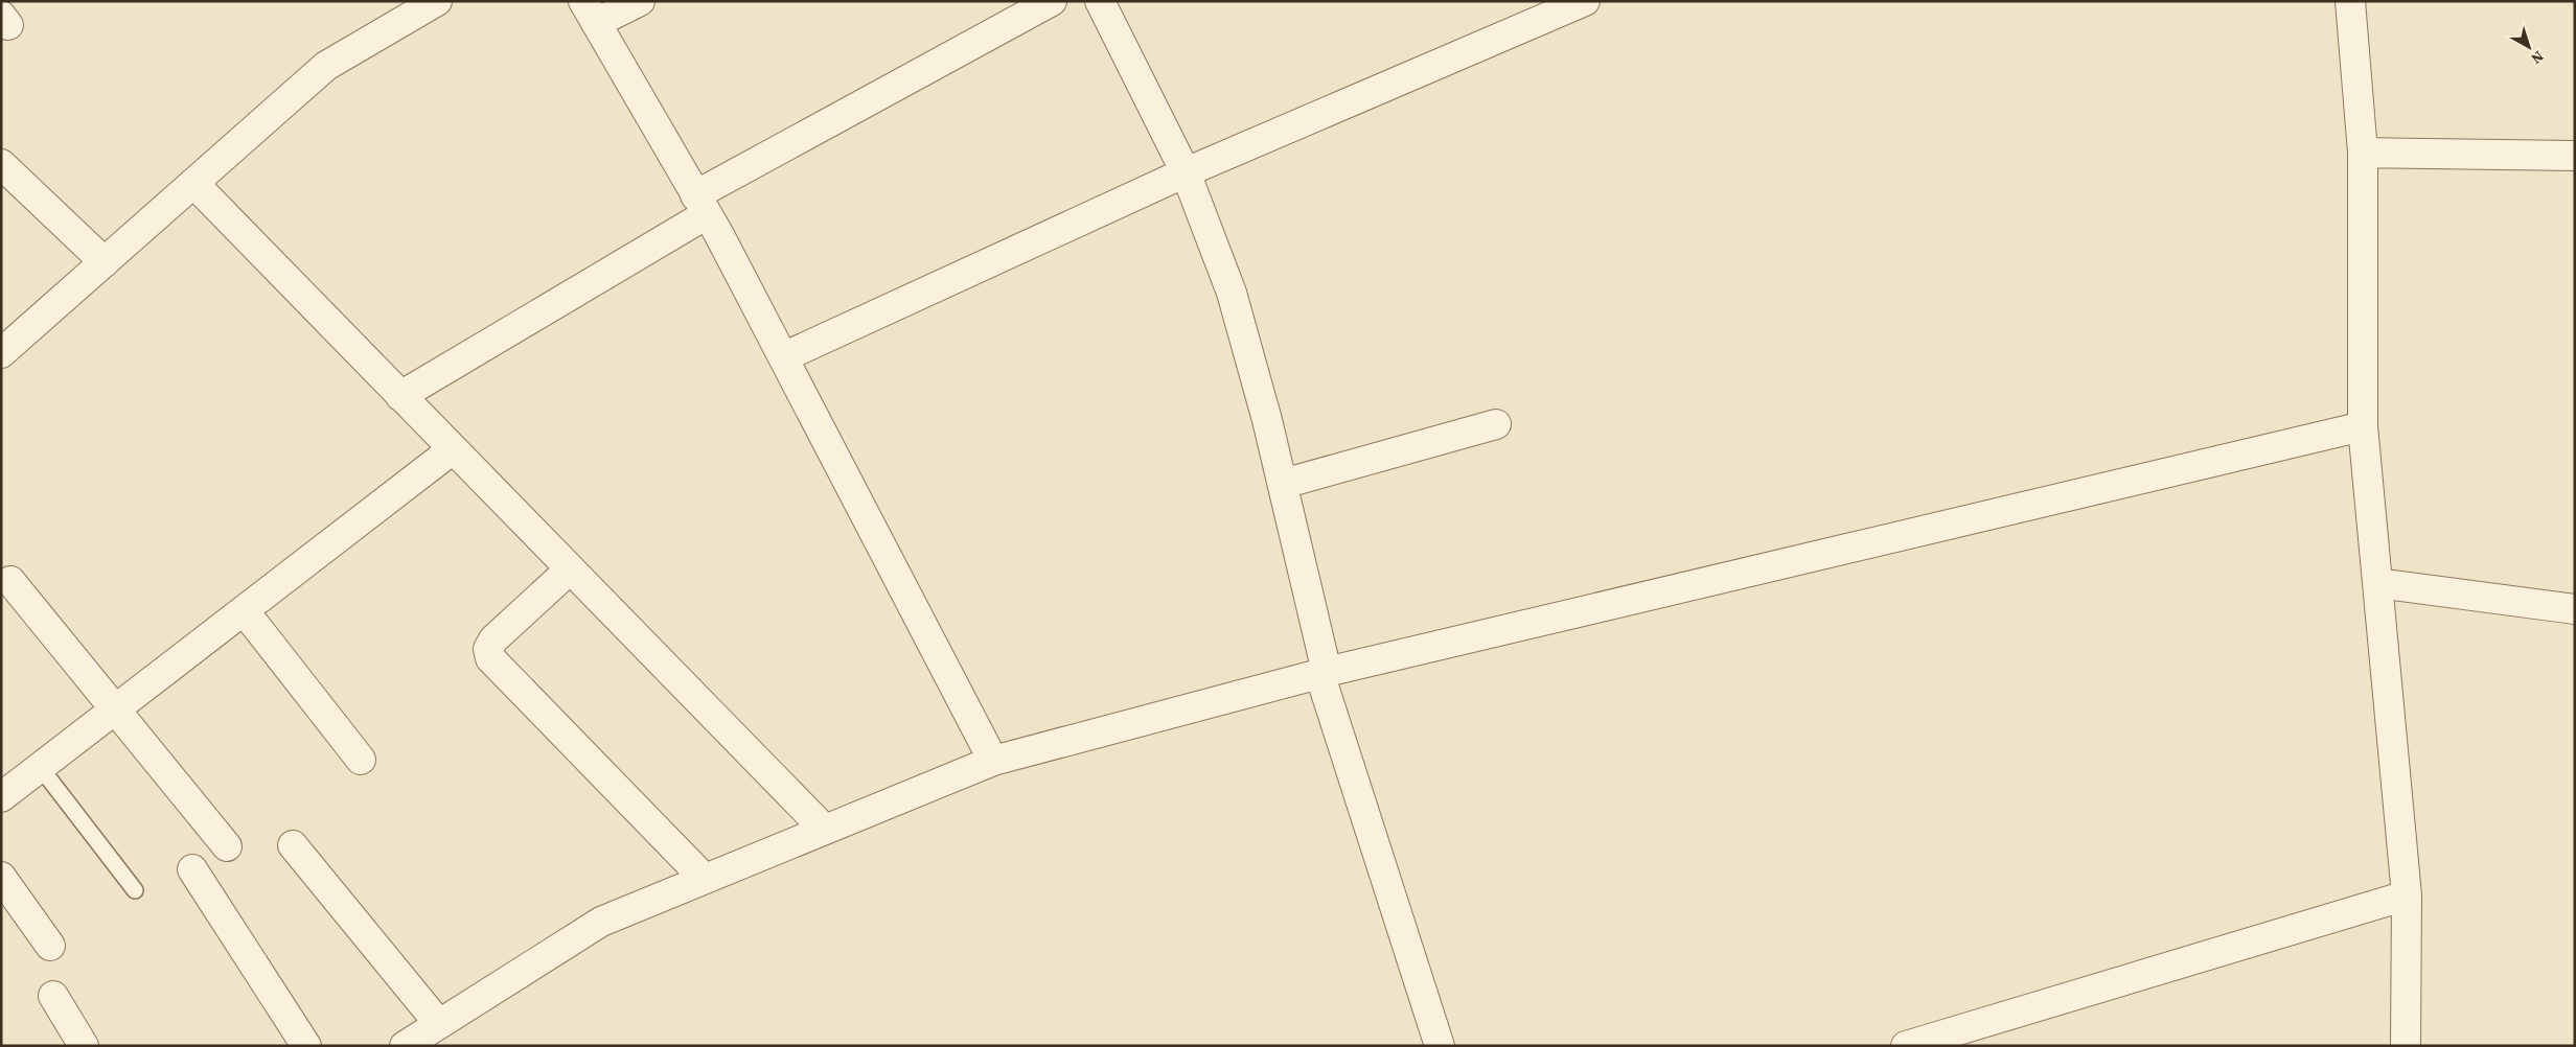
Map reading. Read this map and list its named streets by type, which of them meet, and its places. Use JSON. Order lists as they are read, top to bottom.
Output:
{
  "north": "bottom right"
}
